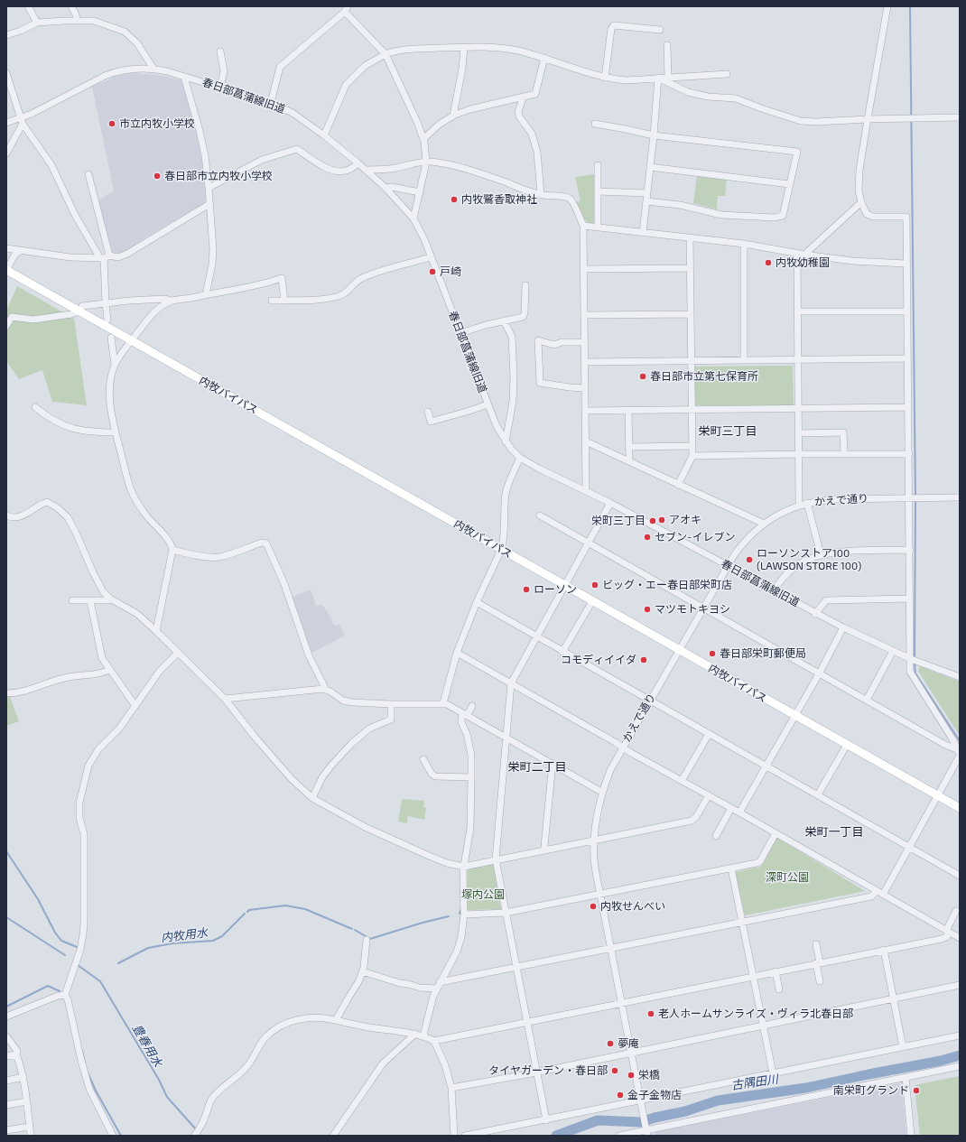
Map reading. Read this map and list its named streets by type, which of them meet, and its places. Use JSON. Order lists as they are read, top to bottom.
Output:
{
  "streets": {
    "main road": ["内牧バイパス"],
    "street": ["春日部菖蒲線旧道", "かえで通り"]
  },
  "crossings": [
    ["春日部菖蒲線旧道", "かえで通り"],
    ["内牧バイパス", "かえで通り"]
  ],
  "districts": ["栄町三丁目", "栄町二丁目", "栄町一丁目"],
  "water": ["内牧用水", "豊春用水", "古隅田川"],
  "parks": ["深町公園", "塚内公園"],
  "places": [
    "市立内牧小学校",
    "春日部市立内牧小学校",
    "内牧鷲香取神社",
    "内牧幼稚園",
    "戸崎",
    "春日部市立第七保育所",
    "アオキ",
    "栄町三丁目",
    "セブン-イレブン",
    "ローソンストア100 (LAWSON STORE 100)",
    "ビッグ・エー春日部栄町店",
    "ローソン",
    "マツモトキヨシ",
    "春日部栄町郵便局",
    "コモディイイダ",
    "内牧せんべい",
    "老人ホームサンライズ・ヴィラ北春日部",
    "夢庵",
    "タイヤガーデン・春日部",
    "栄橋",
    "南栄町グランド",
    "金子金物店"
  ]
}
